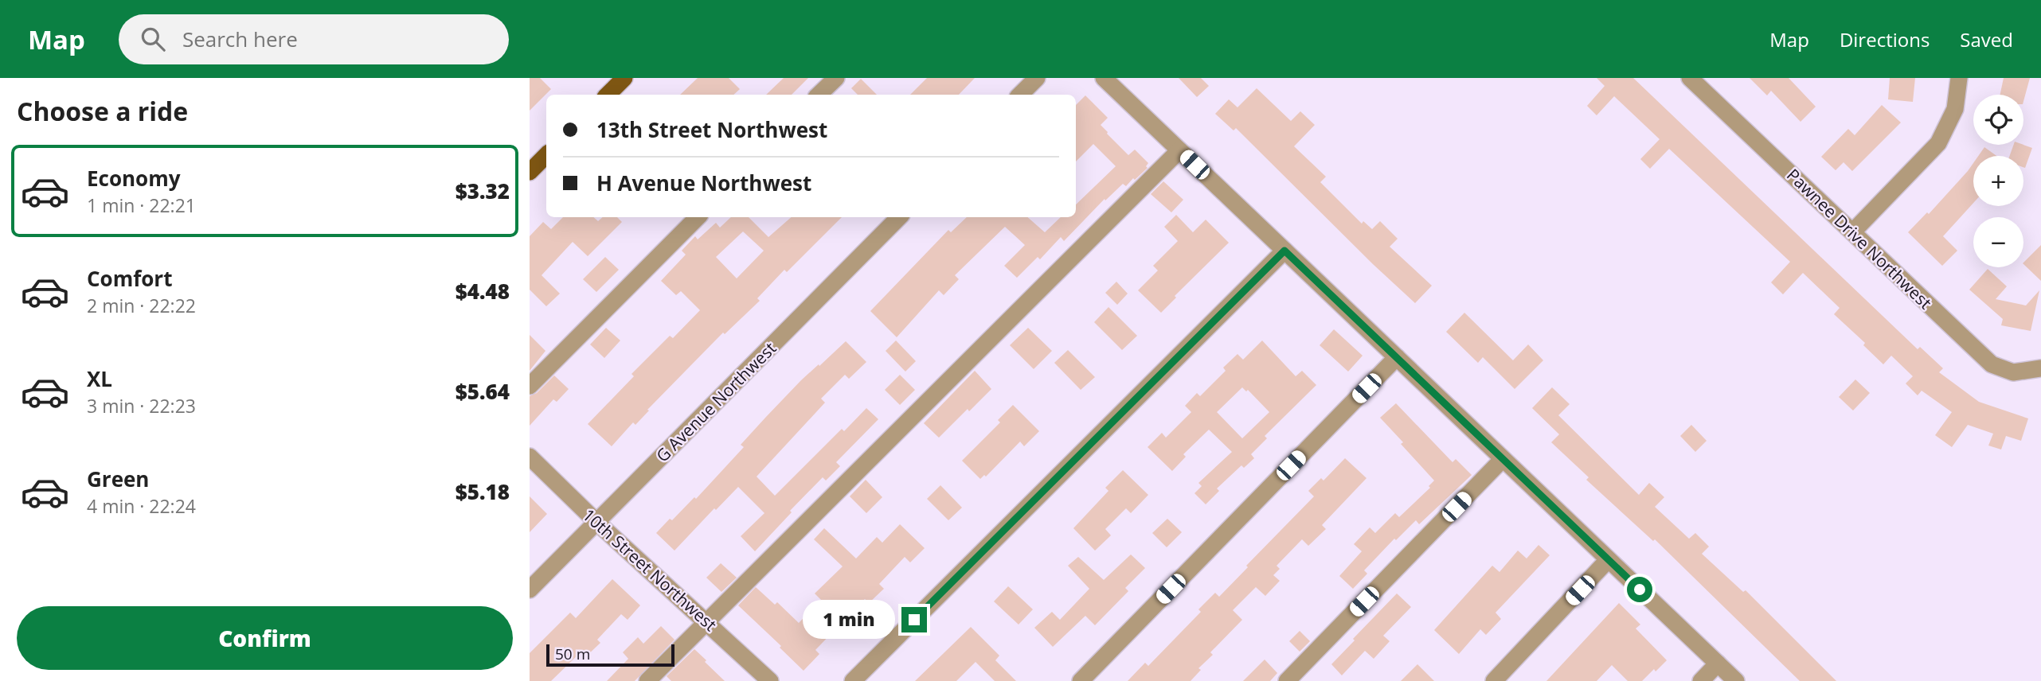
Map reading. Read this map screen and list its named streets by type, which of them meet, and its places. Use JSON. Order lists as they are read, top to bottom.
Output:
{
  "streets": {
    "street": ["Pawnee Drive Northwest", "G Avenue Northwest", "10th Street Northwest"]
  },
  "crossings": [
    ["G Avenue Northwest", "10th Street Northwest"]
  ],
  "scale_bar": "50 m",
  "page": {
    "header": "Map",
    "search": "Search here",
    "nav": ["Map", "Directions", "Saved"],
    "heading": "Choose a ride",
    "map_buttons": ["+", "−"],
    "banner": ["13th Street Northwest", "H Avenue Northwest"],
    "list": [
      {
        "name": "Economy",
        "note": "1 min · 22:21",
        "value": "$3.32"
      },
      {
        "name": "Comfort",
        "note": "2 min · 22:22",
        "value": "$4.48"
      },
      {
        "name": "XL",
        "note": "3 min · 22:23",
        "value": "$5.64"
      },
      {
        "name": "Green",
        "note": "4 min · 22:24",
        "value": "$5.18"
      }
    ],
    "buttons": "Confirm",
    "bubble": "1 min",
    "scale": "50 m"
  }
}
